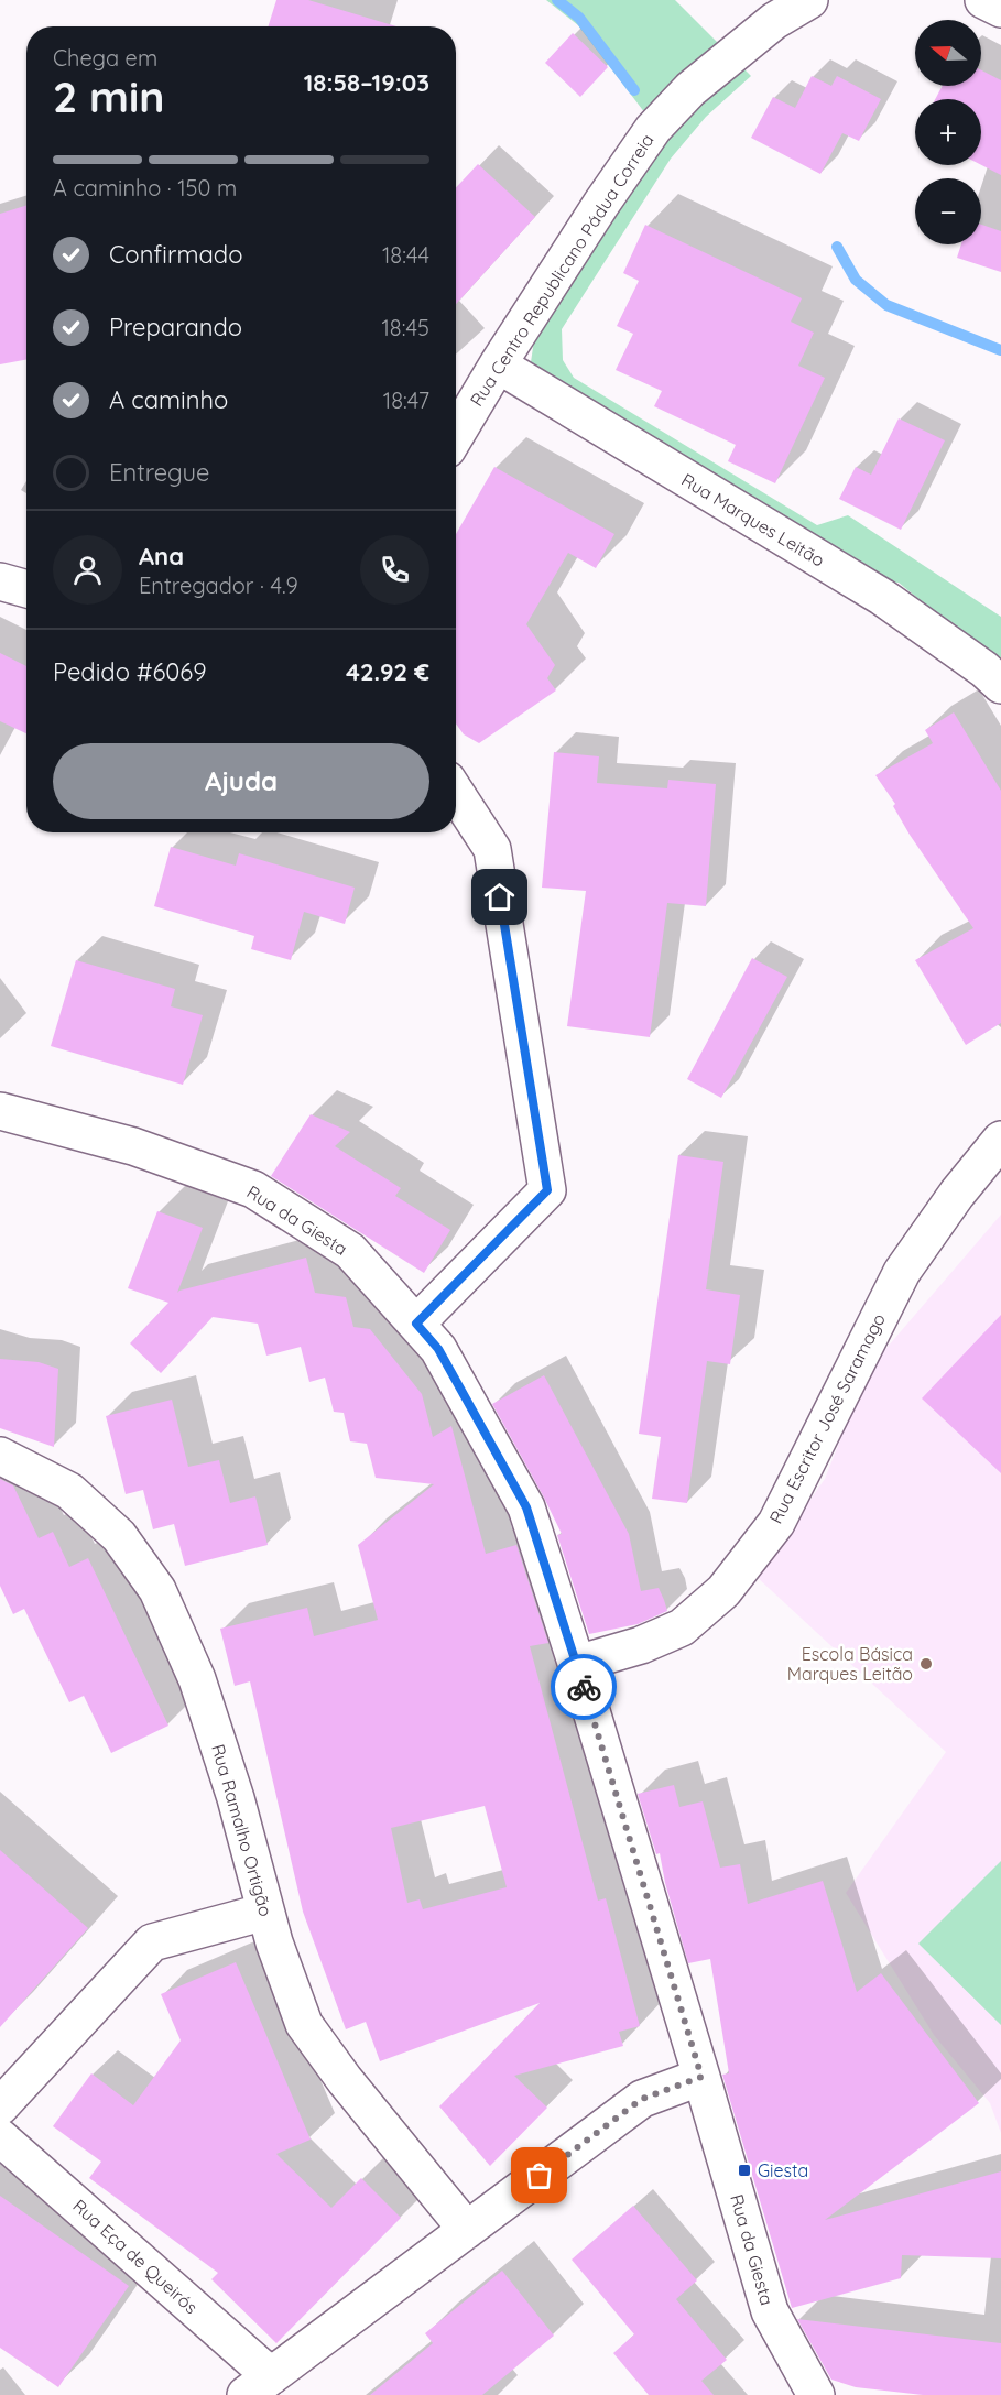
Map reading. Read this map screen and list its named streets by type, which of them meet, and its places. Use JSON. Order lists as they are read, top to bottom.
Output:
{
  "streets": {
    "street": [
      "Rua Centro Republicano Pádua Correia",
      "Rua Marques Leitão",
      "Rua da Giesta",
      "Rua Escritor José Saramago",
      "Rua Ramalho Ortigão",
      "Rua Eça de Queirós"
    ]
  },
  "crossings": [
    ["Rua Centro Republicano Pádua Correia", "Rua Marques Leitão"],
    ["Rua da Giesta", "Rua Escritor José Saramago"]
  ],
  "places": {
    "other": ["Escola Básica Marques Leitão"],
    "transit": ["Giesta"]
  },
  "north": "left",
  "page": {
    "map_buttons": ["+", "−"],
    "heading": ["2 min", "Chega em", "18:58–19:03"],
    "panel": [
      "Ana",
      "Entregador · 4.9",
      "Pedido #6069",
      "42.92 €"
    ],
    "bar": "A caminho · 150 m",
    "list": [
      ["Confirmado", "18:44"],
      ["Preparando", "18:45"],
      ["A caminho", "18:47"],
      "Entregue"
    ],
    "buttons": "Ajuda"
  }
}
